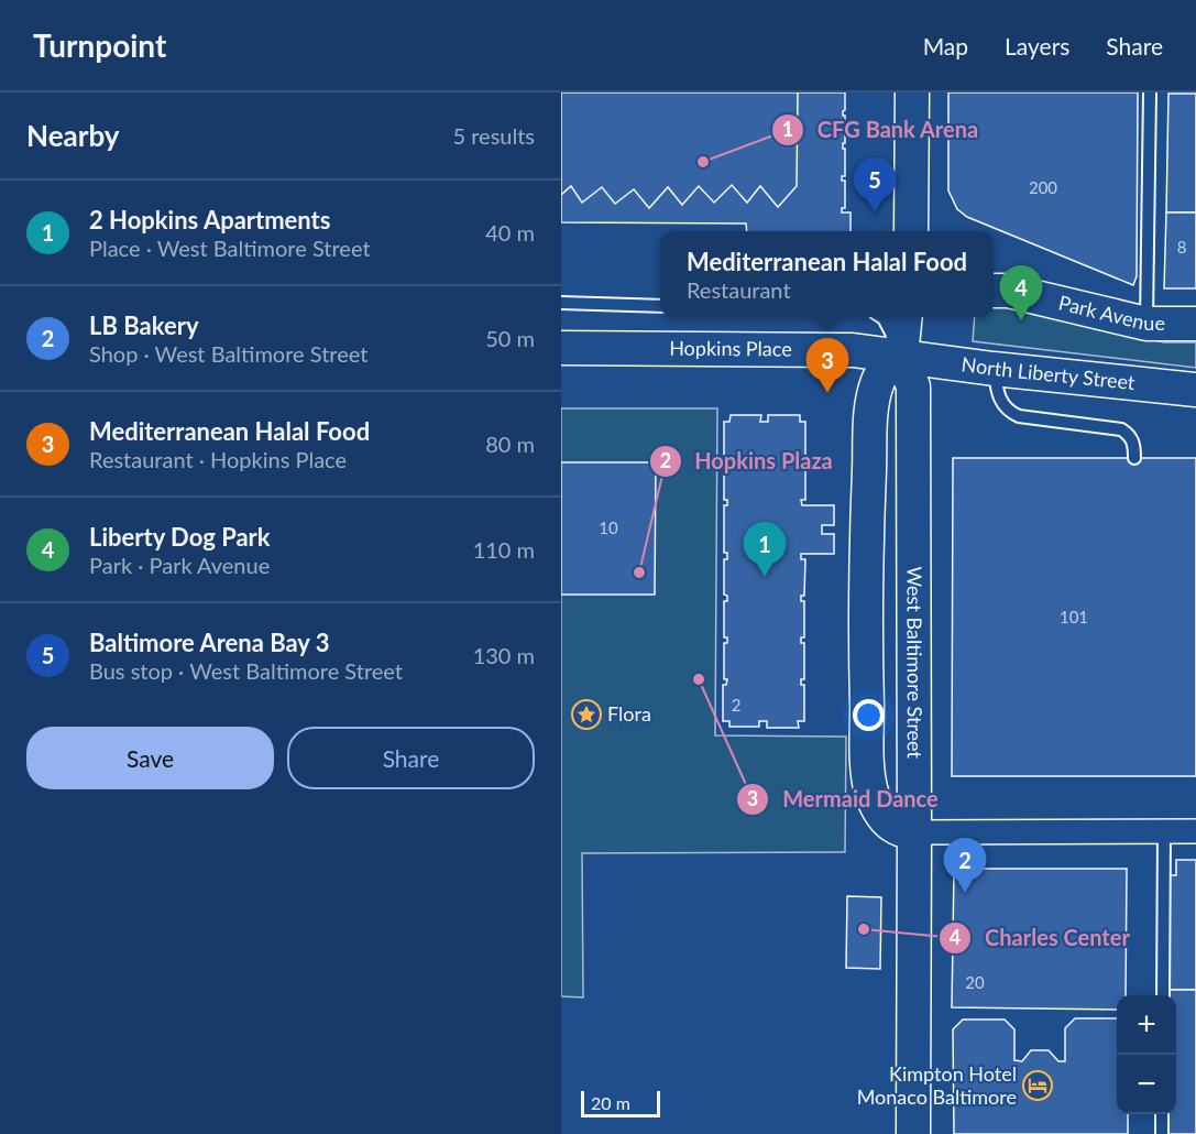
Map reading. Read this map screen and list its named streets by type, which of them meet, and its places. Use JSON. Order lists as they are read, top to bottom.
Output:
{
  "streets": {
    "main road": [
      "Park Avenue",
      "Hopkins Place",
      "North Liberty Street",
      "West Baltimore Street"
    ]
  },
  "crossings": [
    ["Hopkins Place", "North Liberty Street"],
    ["Hopkins Place", "West Baltimore Street"],
    ["North Liberty Street", "West Baltimore Street"]
  ],
  "places": {
    "other": [
      "CFG Bank Arena",
      "Hopkins Plaza",
      "Mermaid Dance",
      "Charles Center"
    ],
    "place": ["Flora"],
    "hotel": ["Kimpton Hotel Monaco Baltimore"]
  },
  "house_numbers": [
    "200",
    "8",
    "10",
    "101",
    "2",
    "20"
  ],
  "scale_bar": "20 m",
  "page": {
    "header": "Turnpoint",
    "nav": ["Map", "Layers", "Share"],
    "heading": ["Nearby", "5 results"],
    "pins": [
      "5",
      "4",
      "3",
      "1",
      "2"
    ],
    "list": [
      {
        "mark": "1",
        "name": "2 Hopkins Apartments",
        "note": "Place · West Baltimore Street",
        "value": "40 m"
      },
      {
        "mark": "2",
        "name": "LB Bakery",
        "note": "Shop · West Baltimore Street",
        "value": "50 m"
      },
      {
        "mark": "3",
        "name": "Mediterranean Halal Food",
        "note": "Restaurant · Hopkins Place",
        "value": "80 m"
      },
      {
        "mark": "4",
        "name": "Liberty Dog Park",
        "note": "Park · Park Avenue",
        "value": "110 m"
      },
      {
        "mark": "5",
        "name": "Baltimore Arena Bay 3",
        "note": "Bus stop · West Baltimore Street",
        "value": "130 m"
      }
    ],
    "popup": ["Mediterranean Halal Food", "Restaurant"],
    "buttons": ["Save", "Share"],
    "map_buttons": ["+", "−"],
    "scale": "20 m"
  }
}
